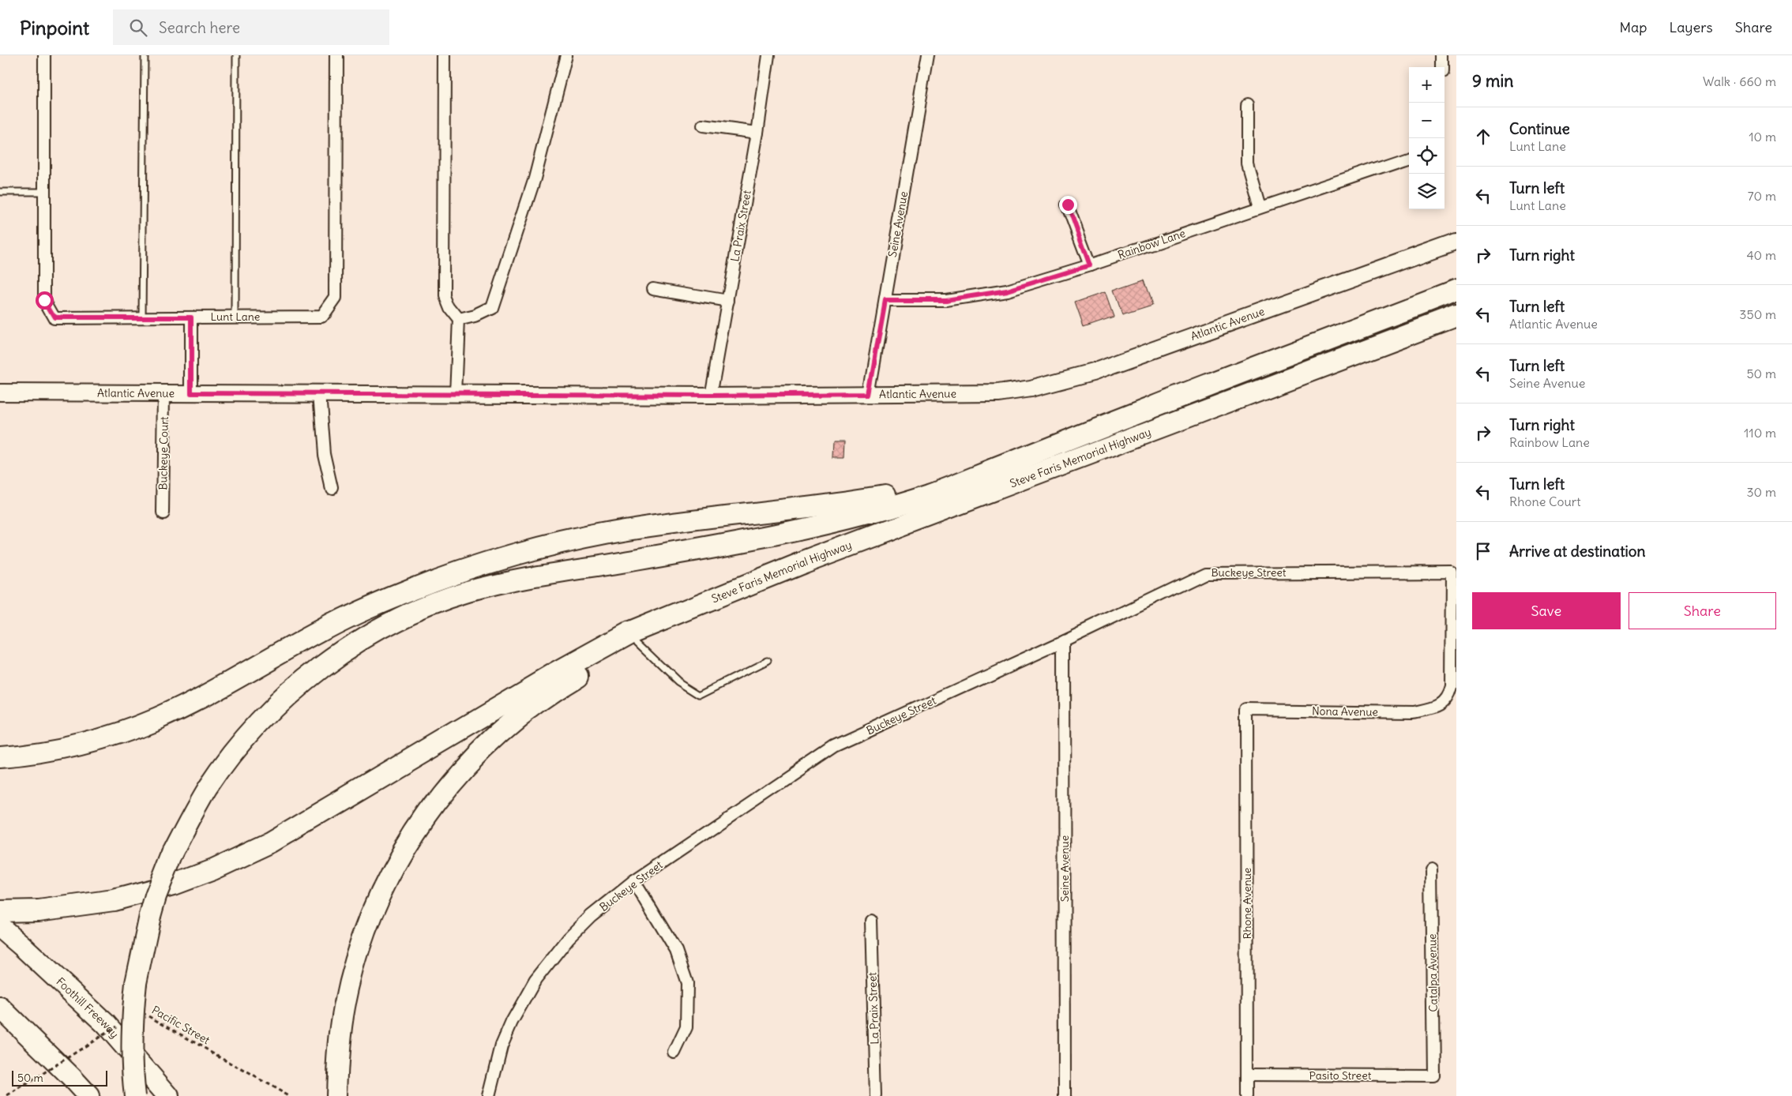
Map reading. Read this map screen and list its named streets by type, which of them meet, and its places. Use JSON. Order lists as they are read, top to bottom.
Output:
{
  "streets": {
    "highway": ["Steve Faris Memorial Highway", "Foothill Freeway"],
    "street": [
      "Seine Avenue",
      "La Praix Street",
      "Rainbow Lane",
      "Lunt Lane",
      "Atlantic Avenue",
      "Buckeye Court",
      "Buckeye Street",
      "Nona Avenue",
      "Rhone Avenue",
      "Catalpa Avenue",
      "Pasito Street"
    ],
    "path": ["Pacific Street"]
  },
  "crossings": [
    ["Seine Avenue", "Rainbow Lane"],
    ["Seine Avenue", "Atlantic Avenue"],
    ["Seine Avenue", "Buckeye Street"],
    ["La Praix Street", "Atlantic Avenue"],
    ["Atlantic Avenue", "Buckeye Court"],
    ["Buckeye Street", "Nona Avenue"],
    ["Nona Avenue", "Rhone Avenue"],
    ["Rhone Avenue", "Pasito Street"],
    ["Catalpa Avenue", "Pasito Street"]
  ],
  "scale_bar": "50 m",
  "page": {
    "header": "Pinpoint",
    "search": "Search here",
    "nav": ["Map", "Layers", "Share"],
    "heading": ["9 min", "Walk · 660 m"],
    "map_buttons": ["+", "−"],
    "list": [
      ["Continue", "Lunt Lane", "10 m"],
      ["Turn left", "Lunt Lane", "70 m"],
      ["Turn right", "40 m"],
      ["Turn left", "Atlantic Avenue", "350 m"],
      ["Turn left", "Seine Avenue", "50 m"],
      ["Turn right", "Rainbow Lane", "110 m"],
      ["Turn left", "Rhone Court", "30 m"],
      "Arrive at destination"
    ],
    "buttons": ["Save", "Share"],
    "scale": "50 m"
  }
}
